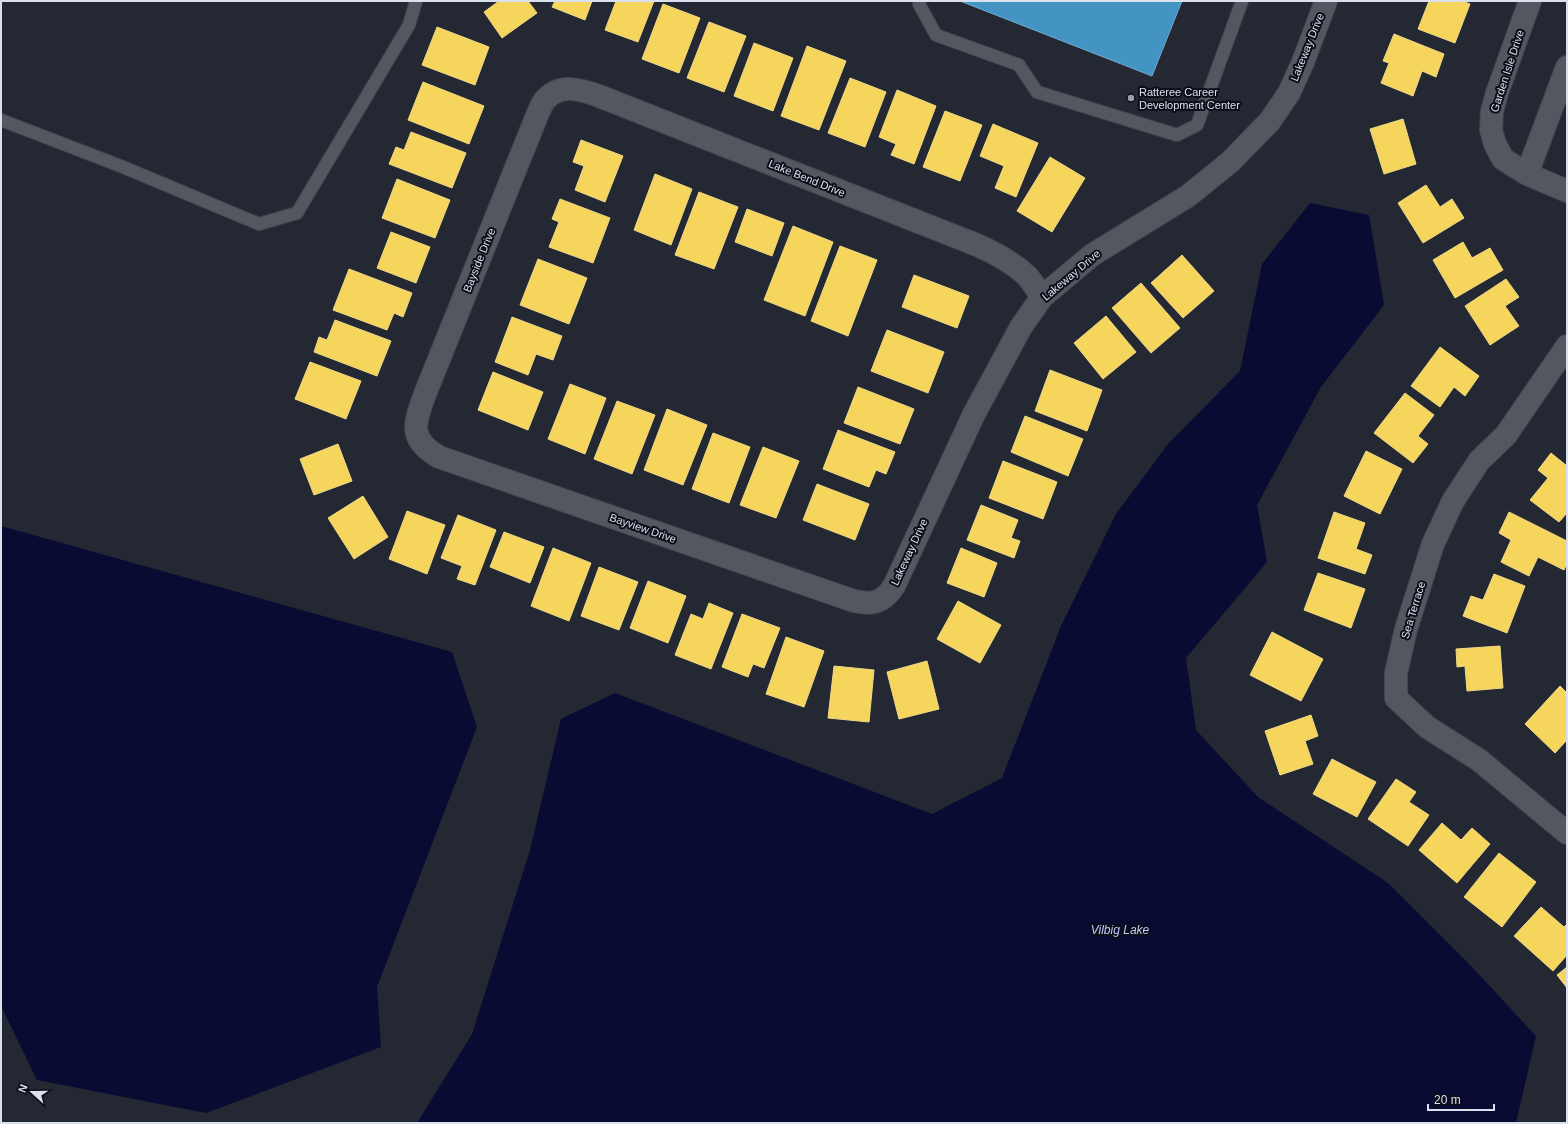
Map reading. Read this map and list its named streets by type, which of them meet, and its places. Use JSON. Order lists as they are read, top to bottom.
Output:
{
  "streets": {
    "street": [
      "Lakeway Drive",
      "Garden Isle Drive",
      "Lake Bend Drive",
      "Bayside Drive",
      "Bayview Drive",
      "Sea Terrace"
    ]
  },
  "crossings": [
    ["Lakeway Drive", "Lake Bend Drive"],
    ["Lakeway Drive", "Bayview Drive"],
    ["Lake Bend Drive", "Bayside Drive"],
    ["Bayside Drive", "Bayview Drive"]
  ],
  "water": ["Vilbig Lake"],
  "places": ["Ratteree Career Development Center"],
  "scale_bar": "20 m",
  "north": "left"
}
